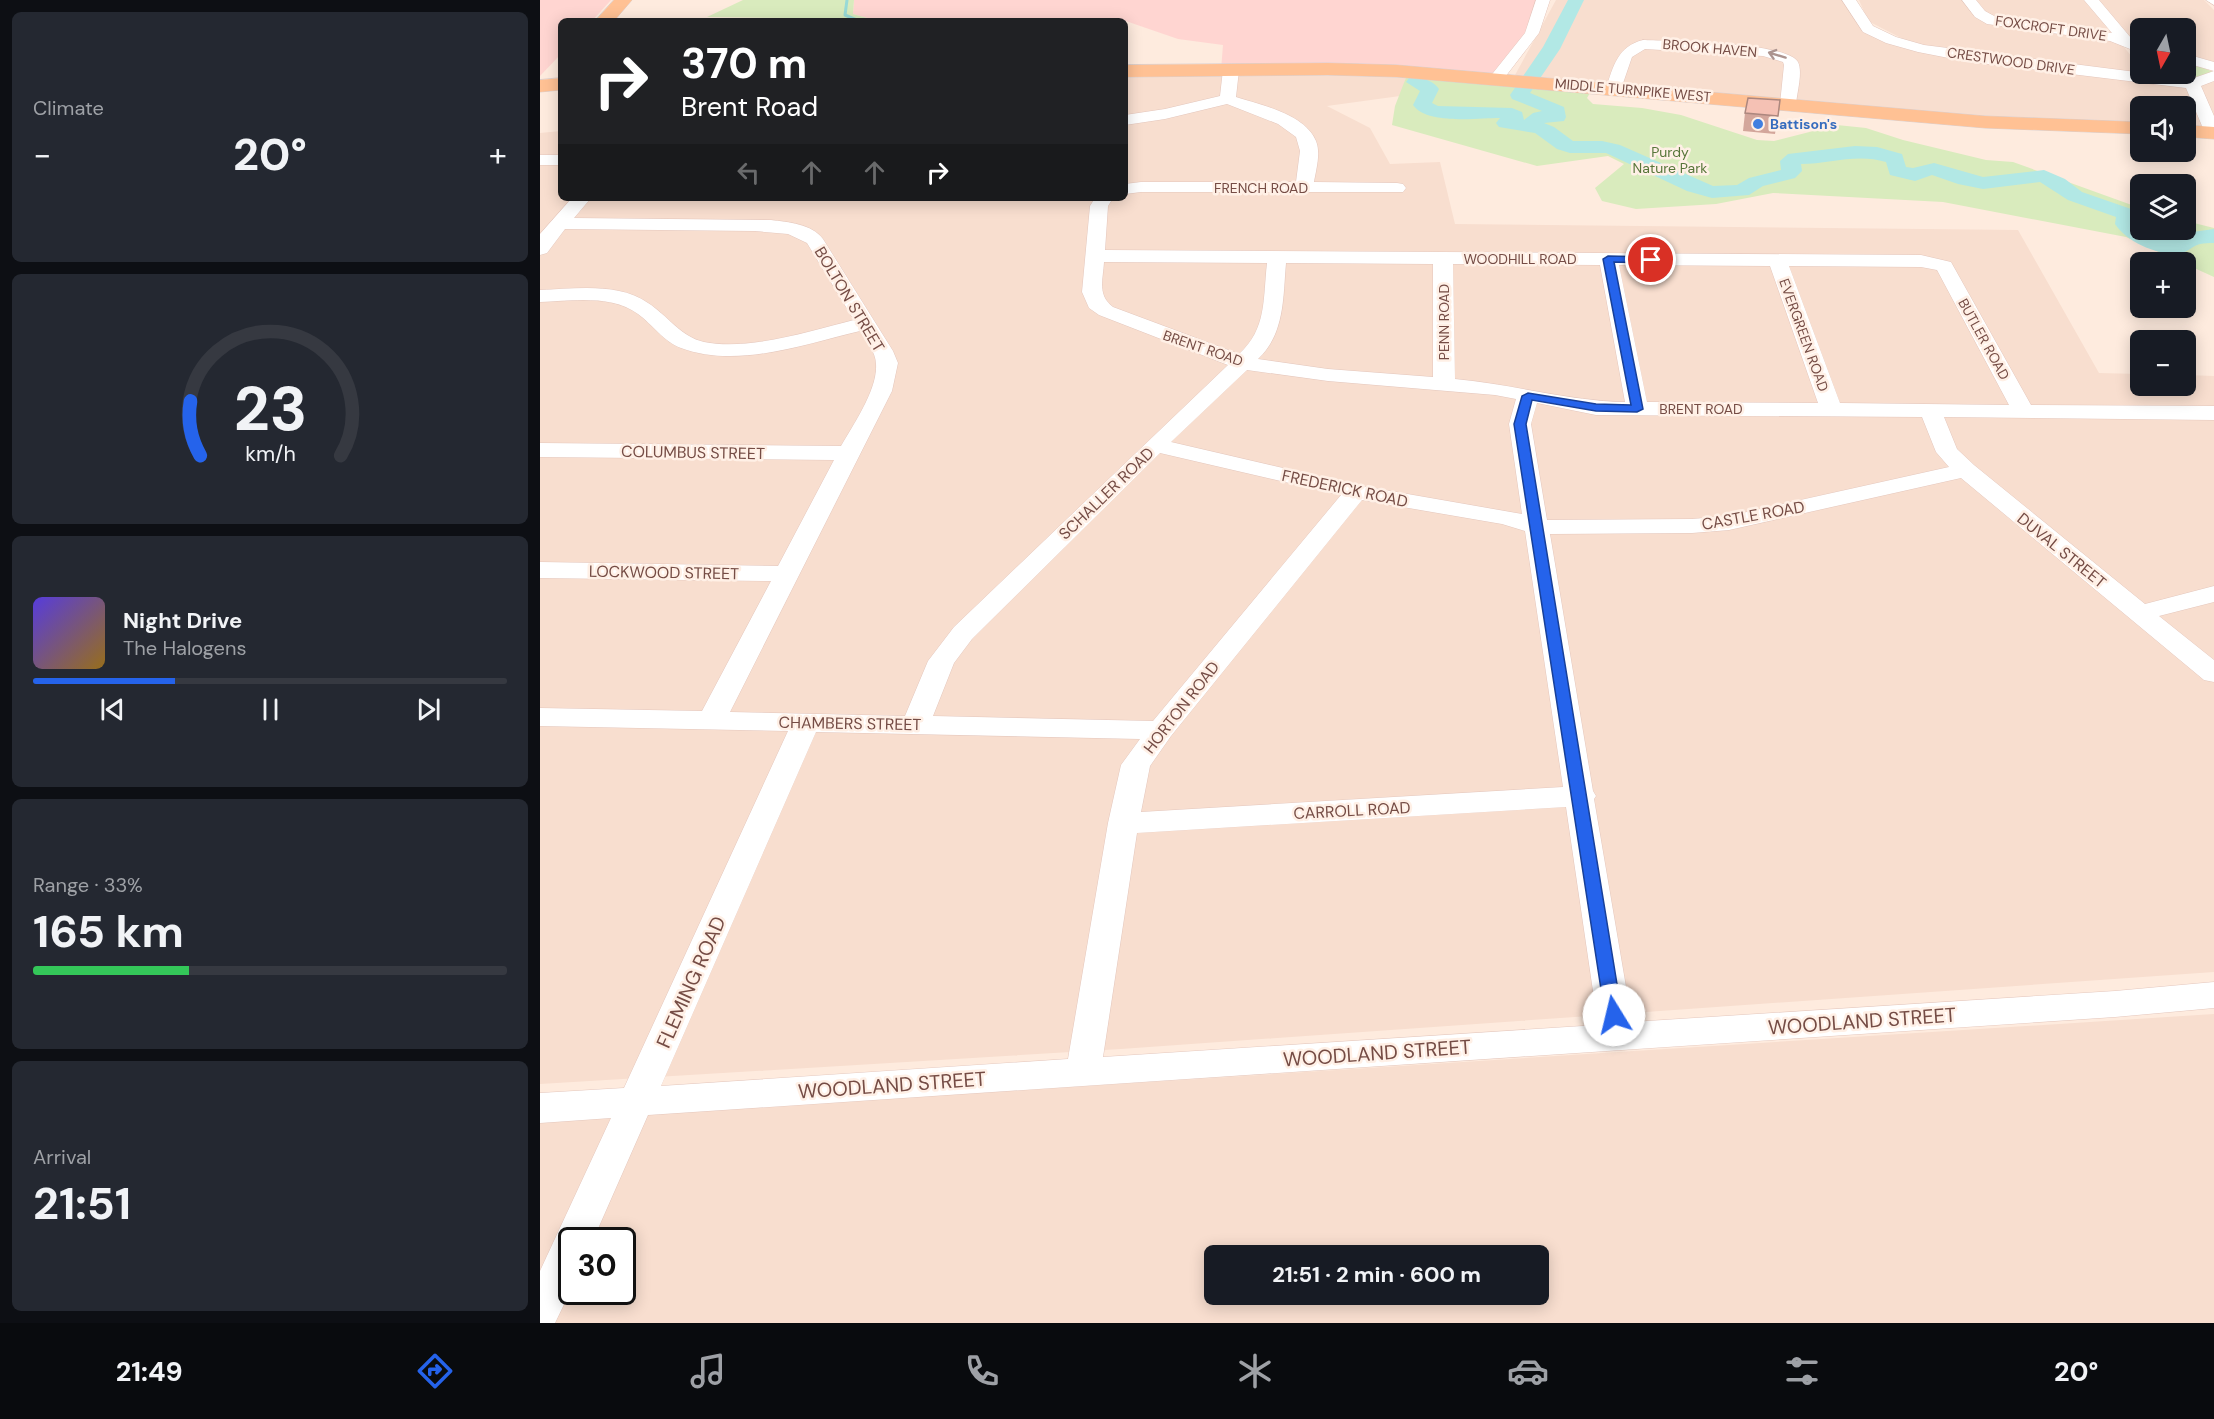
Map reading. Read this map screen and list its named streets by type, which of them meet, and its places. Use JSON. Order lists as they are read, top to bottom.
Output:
{
  "streets": {
    "main road": ["MIDDLE TURNPIKE WEST"],
    "street": [
      "FOXCROFT DRIVE",
      "BROOK HAVEN",
      "CRESTWOOD DRIVE",
      "FRENCH ROAD",
      "WOODHILL ROAD",
      "BOLTON STREET",
      "PENN ROAD",
      "EVERGREEN ROAD",
      "BUTLER ROAD",
      "BRENT ROAD",
      "COLUMBUS STREET",
      "FREDERICK ROAD",
      "SCHALLER ROAD",
      "CASTLE ROAD",
      "DUVAL STREET",
      "LOCKWOOD STREET",
      "HORTON ROAD",
      "CHAMBERS STREET",
      "CARROLL ROAD",
      "FLEMING ROAD",
      "WOODLAND STREET"
    ]
  },
  "crossings": [
    ["BROOK HAVEN", "MIDDLE TURNPIKE WEST"],
    ["WOODHILL ROAD", "PENN ROAD"],
    ["WOODHILL ROAD", "EVERGREEN ROAD"],
    ["WOODHILL ROAD", "BUTLER ROAD"],
    ["WOODHILL ROAD", "BRENT ROAD"],
    ["WOODHILL ROAD", "SCHALLER ROAD"],
    ["BOLTON STREET", "COLUMBUS STREET"],
    ["BOLTON STREET", "LOCKWOOD STREET"],
    ["BOLTON STREET", "CHAMBERS STREET"],
    ["PENN ROAD", "BRENT ROAD"],
    ["EVERGREEN ROAD", "BRENT ROAD"],
    ["BUTLER ROAD", "BRENT ROAD"],
    ["BRENT ROAD", "SCHALLER ROAD"],
    ["BRENT ROAD", "DUVAL STREET"],
    ["FREDERICK ROAD", "SCHALLER ROAD"],
    ["FREDERICK ROAD", "CASTLE ROAD"],
    ["FREDERICK ROAD", "HORTON ROAD"],
    ["SCHALLER ROAD", "CHAMBERS STREET"],
    ["CASTLE ROAD", "DUVAL STREET"],
    ["HORTON ROAD", "CHAMBERS STREET"],
    ["HORTON ROAD", "CARROLL ROAD"],
    ["HORTON ROAD", "WOODLAND STREET"],
    ["CHAMBERS STREET", "FLEMING ROAD"],
    ["FLEMING ROAD", "WOODLAND STREET"]
  ],
  "parks": ["Purdy Nature Park"],
  "places": ["Battison's"],
  "north": "bottom",
  "page": {
    "tile": [
      "Climate",
      ["Range · 33%", "165 km"],
      ["Arrival", "21:51"]
    ],
    "map_buttons": ["+", "−"],
    "turn": ["370 m", "Brent Road"],
    "heat": ["−", "20°", "+"],
    "song": ["Night Drive", "The Halogens"],
    "limit": "30",
    "trip": "21:51 · 2 min · 600 m",
    "tabs": ["21:49", "20°"],
    "gauge": ["23", "km/h"]
  }
}
